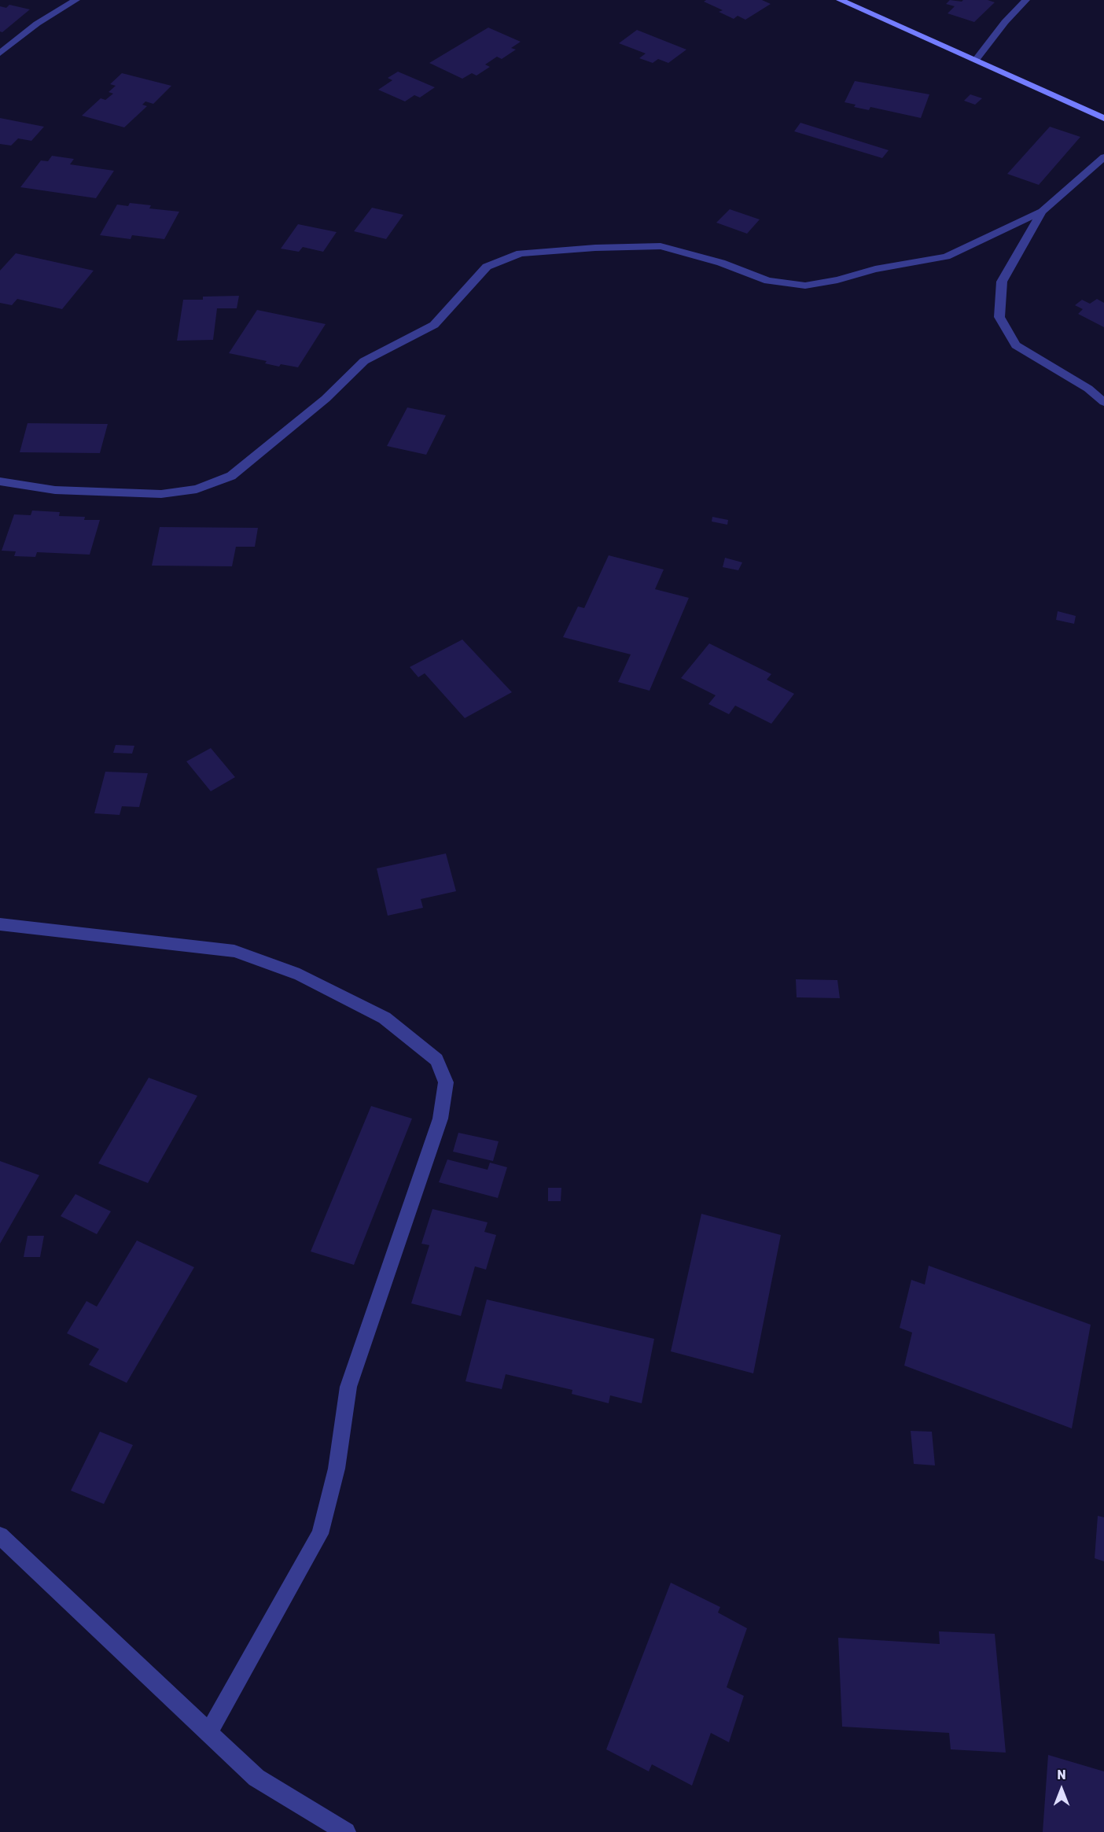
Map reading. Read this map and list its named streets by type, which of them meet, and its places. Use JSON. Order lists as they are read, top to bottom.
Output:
{
  "north": "top"
}
